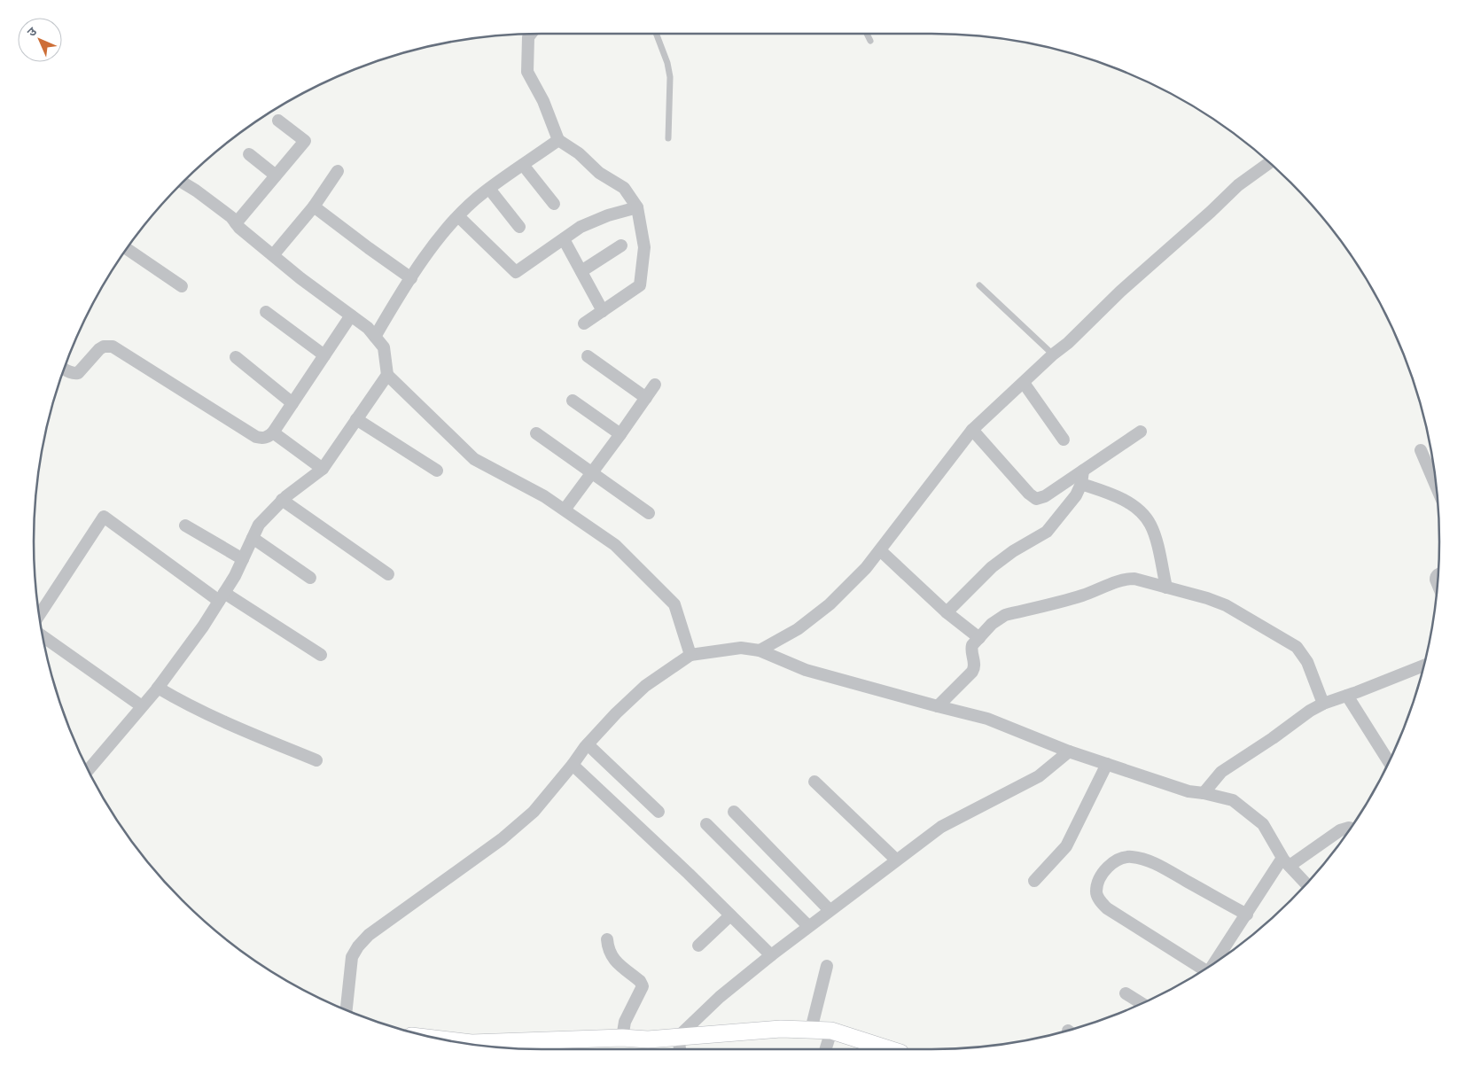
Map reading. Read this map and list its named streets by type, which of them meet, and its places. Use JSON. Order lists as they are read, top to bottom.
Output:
{
  "north": "top left"
}
